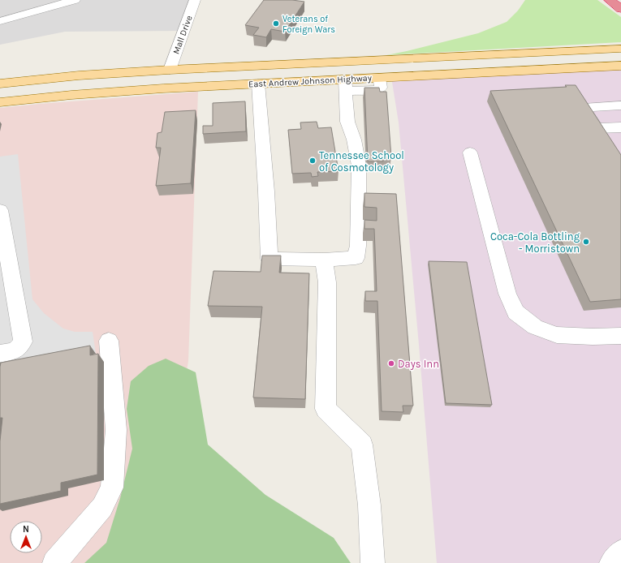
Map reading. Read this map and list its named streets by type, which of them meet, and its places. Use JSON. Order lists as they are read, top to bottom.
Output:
{
  "streets": {
    "main road": ["East Andrew Johnson Highway"],
    "street": ["Mall Drive"]
  },
  "crossings": [
    ["Mall Drive", "East Andrew Johnson Highway"]
  ],
  "places": [
    "Veterans of Foreign Wars",
    "Tennessee School of Cosmotology",
    "Coca-Cola Bottling - Morristown",
    "Days Inn"
  ],
  "north": "top"
}
